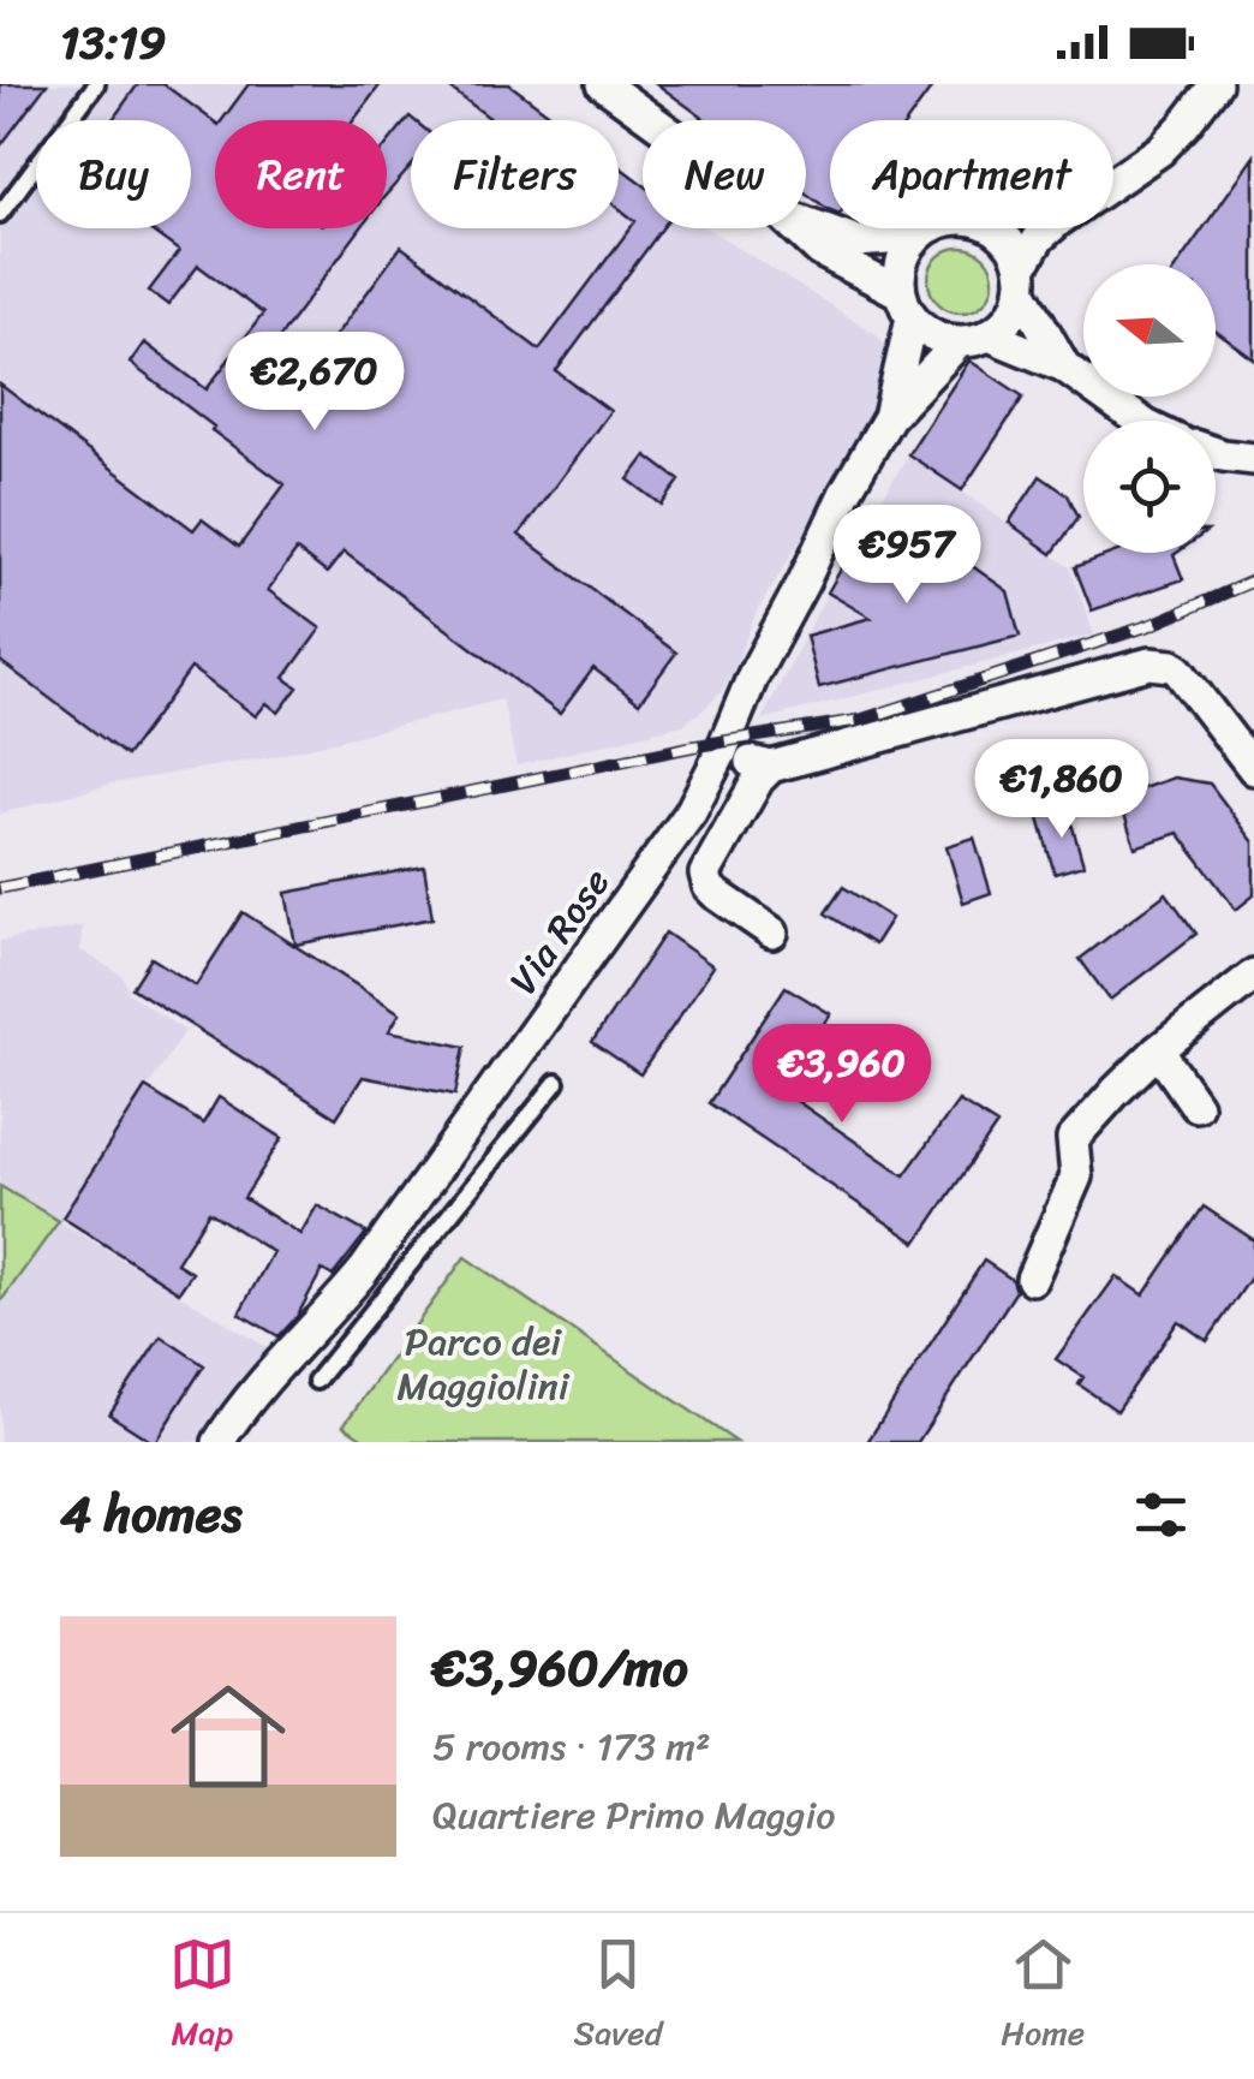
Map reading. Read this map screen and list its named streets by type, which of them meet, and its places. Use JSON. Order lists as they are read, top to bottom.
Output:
{
  "streets": {
    "street": ["Via Rose"]
  },
  "parks": ["Parco dei Maggiolini"],
  "north": "left",
  "page": {
    "status": "13:19",
    "chip": [
      "Buy",
      "Rent",
      "Filters",
      "New",
      "Apartment"
    ],
    "price": [
      "€2,670",
      "€957",
      "€1,860",
      "€3,960"
    ],
    "heading": "4 homes",
    "list": [
      {
        "name": "€3,960/mo",
        "note": "5 rooms · 173 m² · Quartiere Primo Maggio"
      }
    ],
    "tabs": ["Map", "Saved", "Home"]
  }
}
